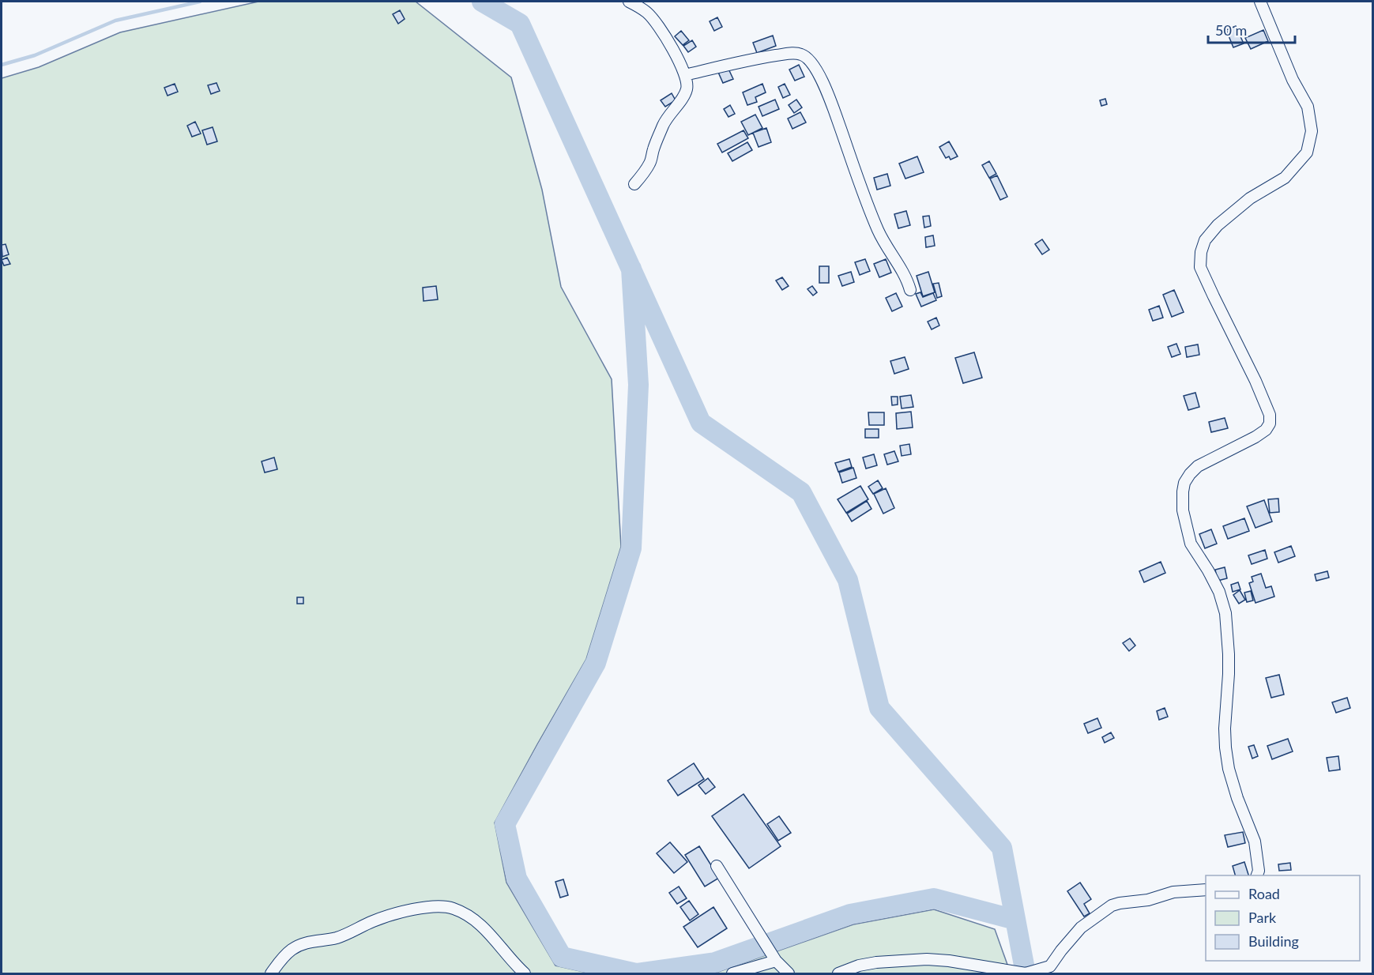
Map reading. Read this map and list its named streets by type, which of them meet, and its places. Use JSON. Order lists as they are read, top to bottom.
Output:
{
  "legend": ["Road", "Park", "Building"],
  "scale_bar": "50 m"
}
